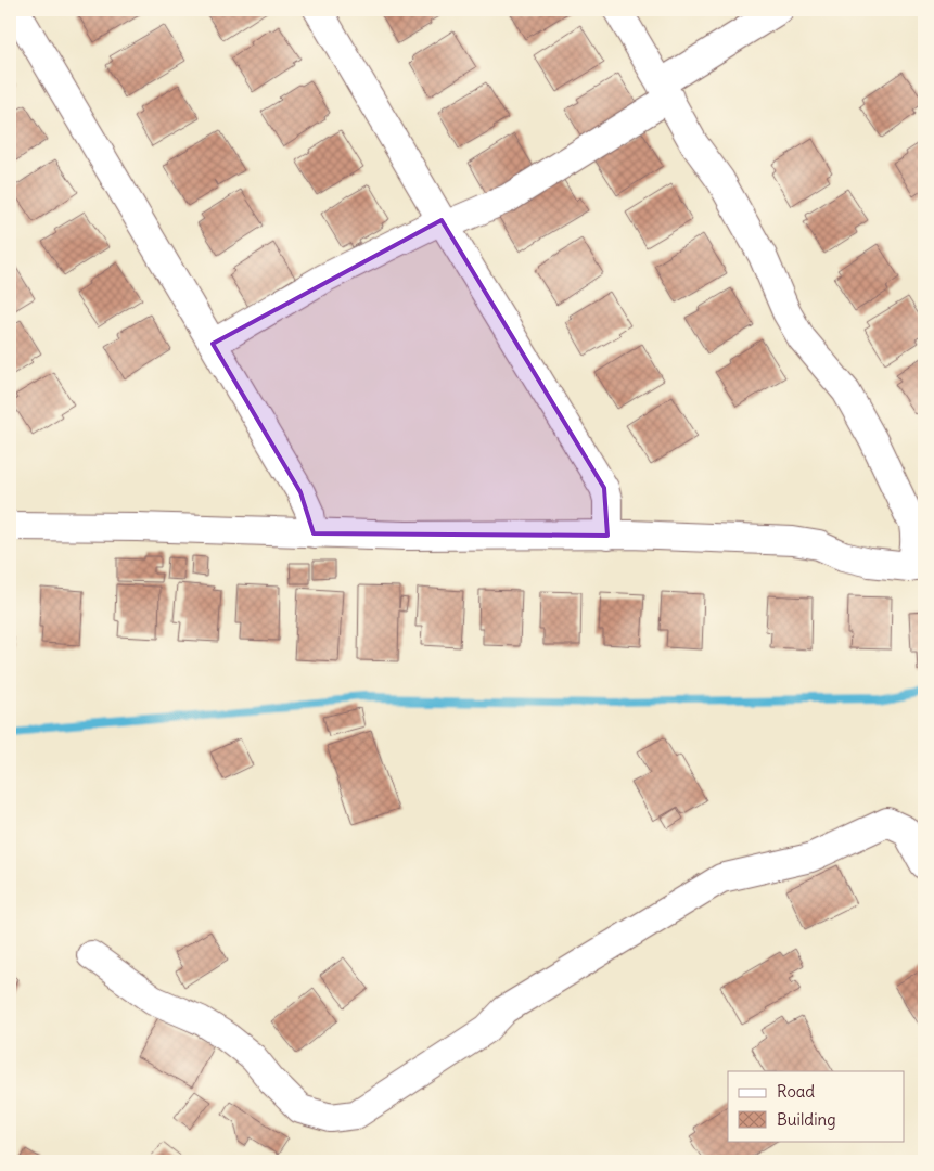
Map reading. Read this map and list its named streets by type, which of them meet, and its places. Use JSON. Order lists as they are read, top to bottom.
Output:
{
  "legend": ["Road", "Building"]
}
